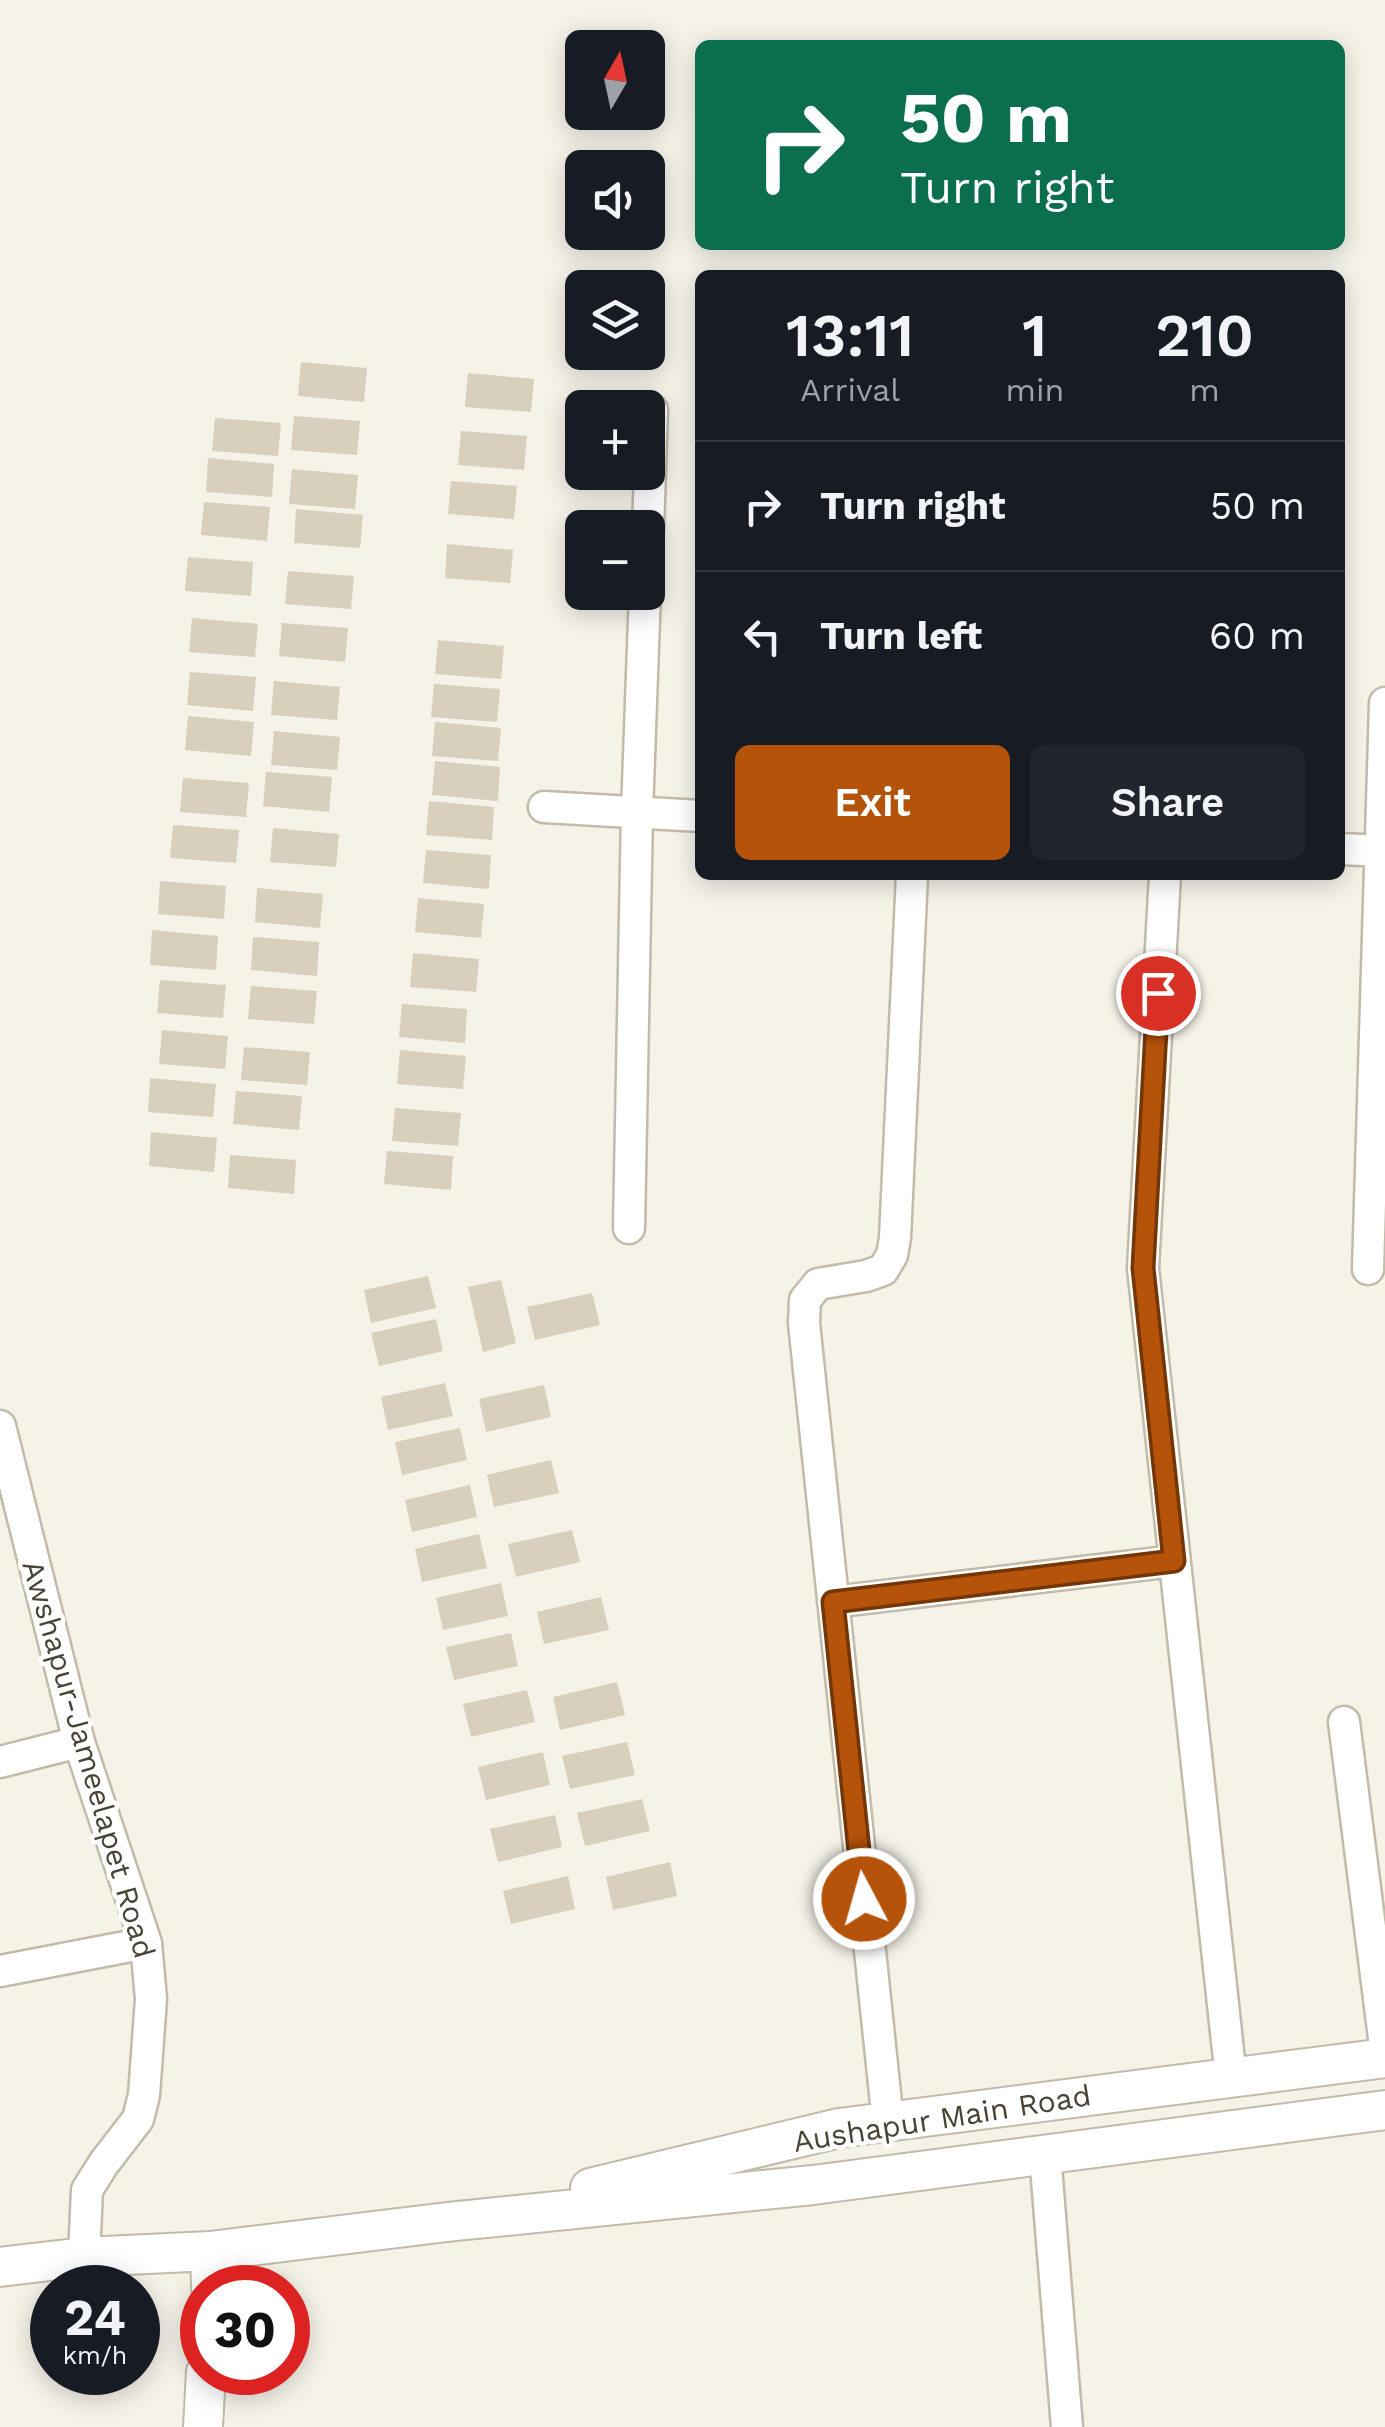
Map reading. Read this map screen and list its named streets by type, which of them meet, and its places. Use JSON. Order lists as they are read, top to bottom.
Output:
{
  "streets": {
    "street": ["Awshapur-Jameelapet Road", "Aushapur Main Road"]
  },
  "crossings": [
    ["Awshapur-Jameelapet Road", "Aushapur Main Road"]
  ],
  "north": "top",
  "page": {
    "map_buttons": ["+", "−"],
    "turn": ["50 m", "Turn right"],
    "eta": [
      "13:11",
      "Arrival",
      "1",
      "min",
      "210",
      "m"
    ],
    "list": [
      {
        "name": "Turn right",
        "value": "50 m"
      },
      {
        "name": "Turn left",
        "value": "60 m"
      }
    ],
    "buttons": ["Exit", "Share"],
    "speed": "24 km/h",
    "limit": "30"
  }
}
